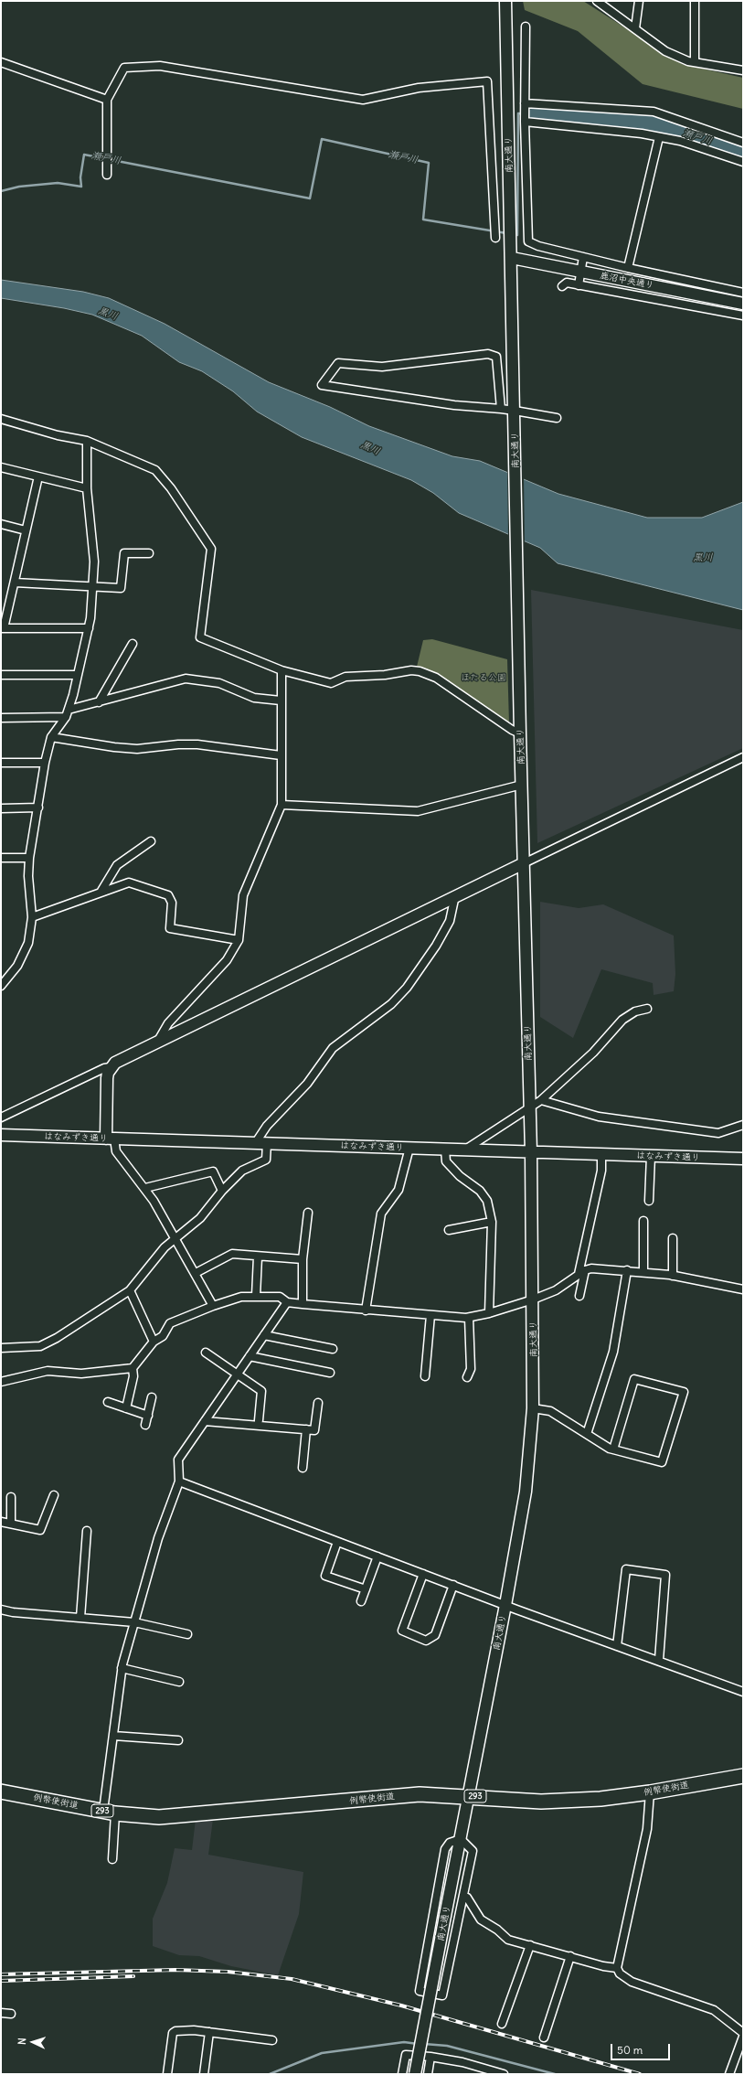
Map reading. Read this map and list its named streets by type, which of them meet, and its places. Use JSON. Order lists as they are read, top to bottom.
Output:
{
  "streets": {
    "highway": ["例幣使街道", "293"],
    "street": ["南大通り", "鹿沼中央通り", "はなみずき通り"]
  },
  "crossings": [
    ["南大通り", "鹿沼中央通り"],
    ["南大通り", "はなみずき通り"],
    ["南大通り", "例幣使街道"]
  ],
  "water": ["瀬戸川", "黒川"],
  "parks": ["ほたる公園"],
  "scale_bar": "50 m",
  "north": "left"
}
